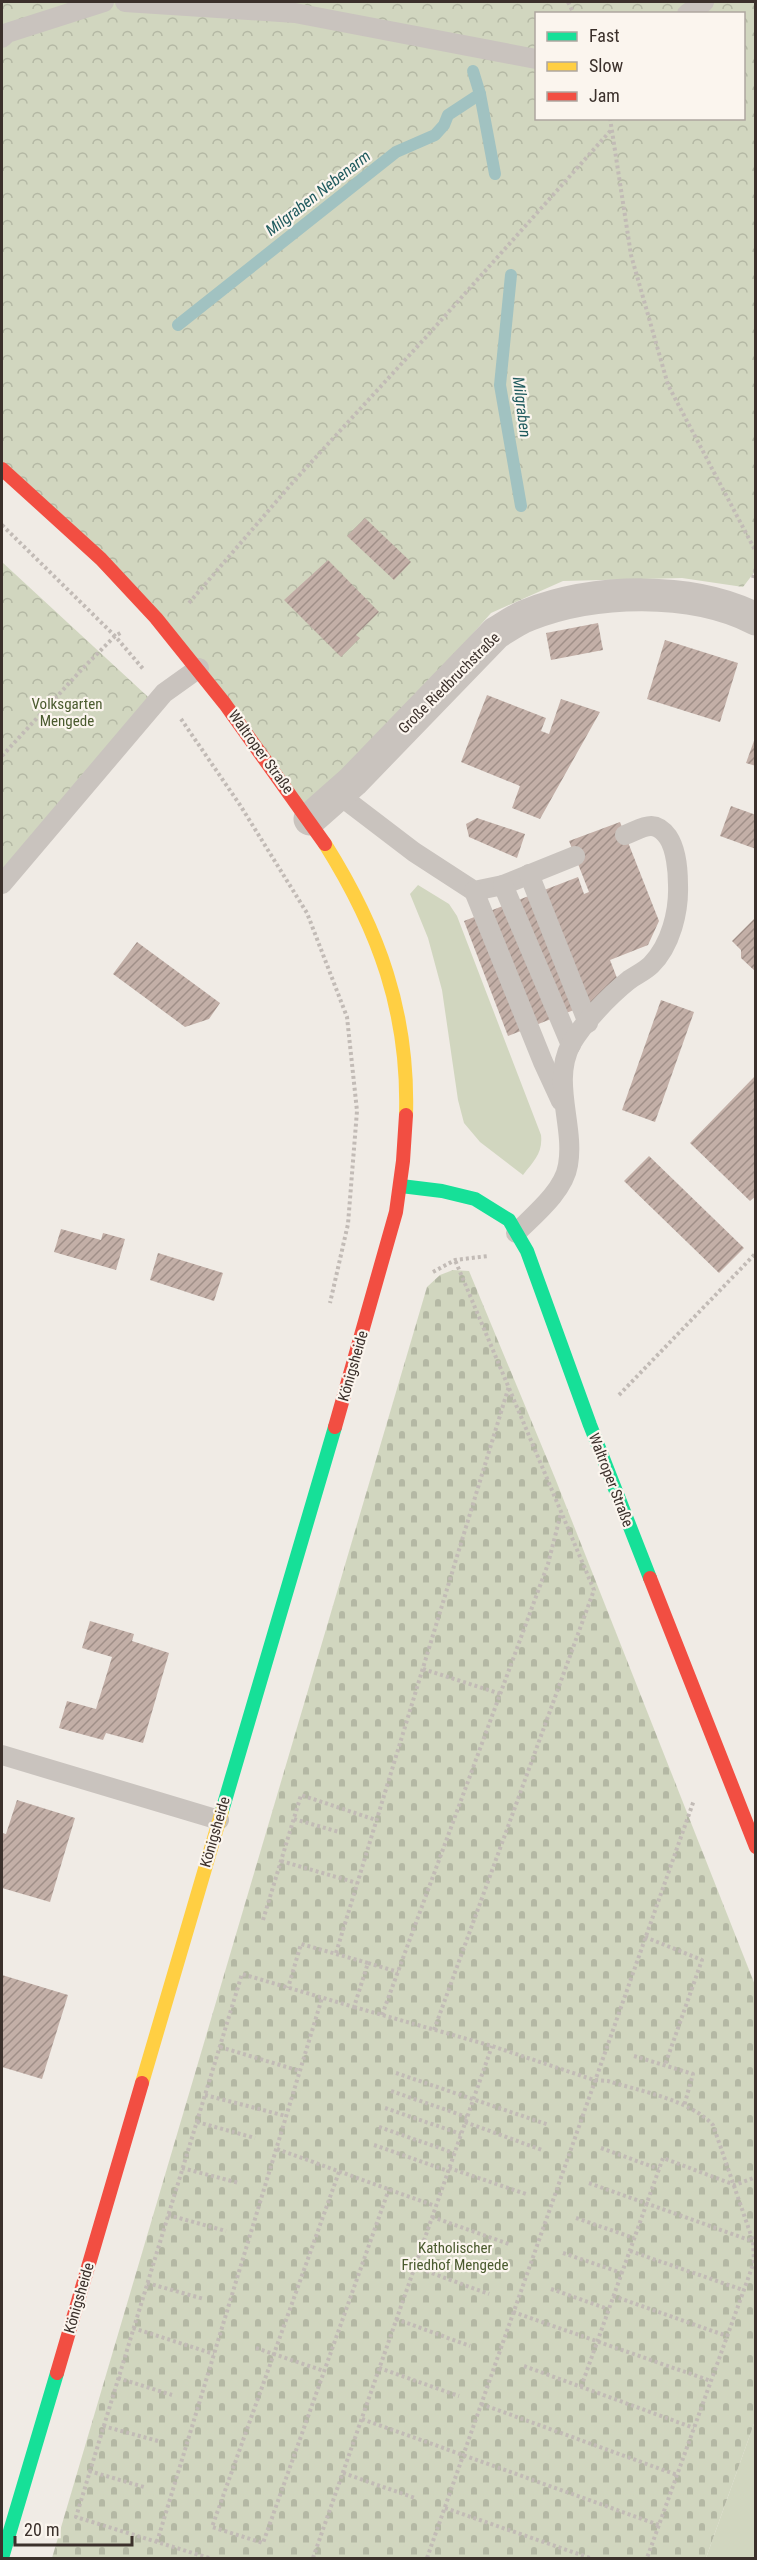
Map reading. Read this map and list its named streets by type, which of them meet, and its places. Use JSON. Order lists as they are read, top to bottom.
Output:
{
  "streets": {
    "main road": ["Waltroper Straße", "Königsheide"],
    "street": ["Große Riedbruchstraße"]
  },
  "crossings": [
    ["Große Riedbruchstraße", "Waltroper Straße"],
    ["Waltroper Straße", "Königsheide"]
  ],
  "water": ["Milgraben Nebenarm", "Milgraben"],
  "parks": ["Volksgarten Mengede", "Katholischer Friedhof Mengede"],
  "legend": ["Fast", "Slow", "Jam"],
  "scale_bar": "20 m"
}
